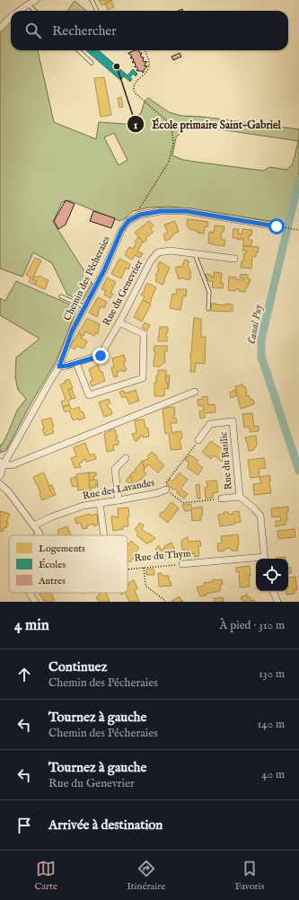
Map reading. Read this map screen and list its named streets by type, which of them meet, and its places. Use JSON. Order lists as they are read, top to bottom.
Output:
{
  "streets": {
    "street": [
      "Chemin des Pêcheraies",
      "Rue du Genevrier",
      "Rue du Basilic",
      "Rue des Lavandes",
      "Rue du Thym"
    ]
  },
  "crossings": [
    ["Chemin des Pêcheraies", "Rue du Genevrier"]
  ],
  "water": ["Canal Puy"],
  "places": ["École primaire Saint-Gabriel"],
  "legend": ["Logements", "Écoles", "Autres"],
  "page": {
    "search": "Rechercher",
    "heading": ["4 min", "À pied · 310 m"],
    "list": [
      ["Continuez", "Chemin des Pêcheraies", "130 m"],
      ["Tournez à gauche", "Chemin des Pêcheraies", "140 m"],
      ["Tournez à gauche", "Rue du Genevrier", "40 m"],
      "Arrivée à destination"
    ],
    "nav": ["Carte", "Itinéraire", "Favoris"]
  }
}
